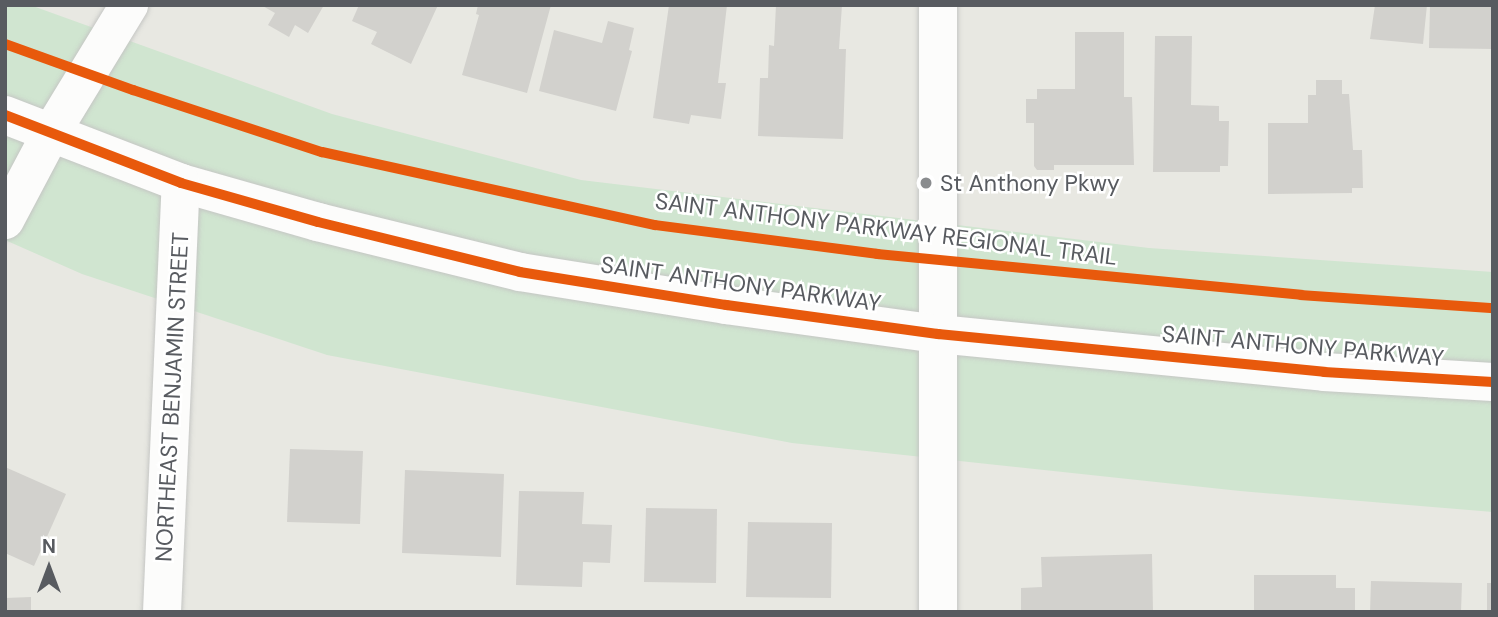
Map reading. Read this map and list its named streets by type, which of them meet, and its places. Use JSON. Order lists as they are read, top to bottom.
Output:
{
  "streets": {
    "street": ["SAINT ANTHONY PARKWAY", "NORTHEAST BENJAMIN STREET"],
    "cycle path": ["SAINT ANTHONY PARKWAY REGIONAL TRAIL"]
  },
  "crossings": [
    ["SAINT ANTHONY PARKWAY", "NORTHEAST BENJAMIN STREET"]
  ],
  "places": ["St Anthony Pkwy"],
  "north": "top"
}
